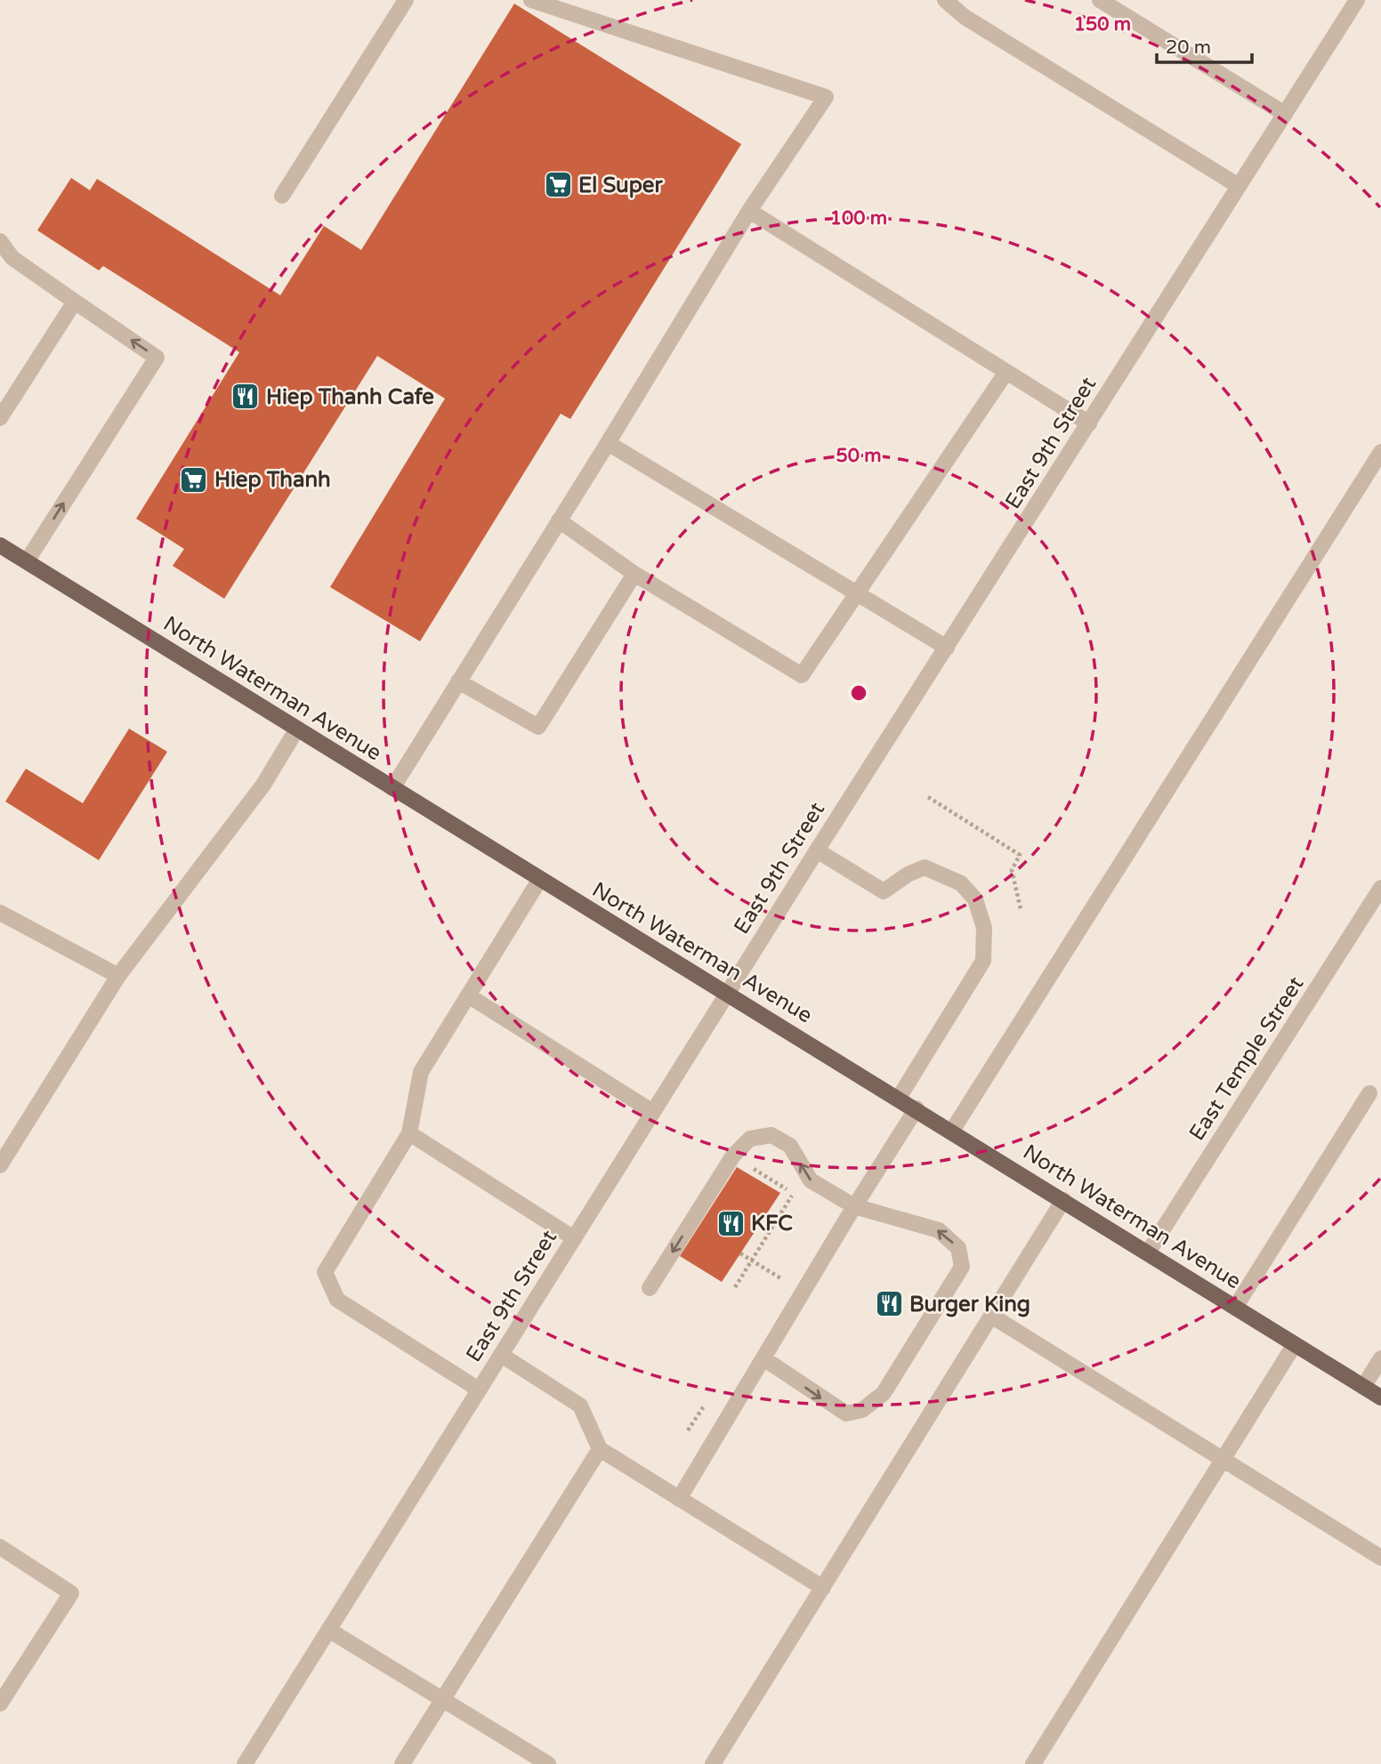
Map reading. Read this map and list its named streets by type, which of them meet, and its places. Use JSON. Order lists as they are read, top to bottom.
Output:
{
  "streets": {
    "main road": ["North Waterman Avenue"],
    "street": ["East 9th Street", "East Temple Street"]
  },
  "crossings": [
    ["East 9th Street", "North Waterman Avenue"],
    ["North Waterman Avenue", "East Temple Street"]
  ],
  "places": {
    "supermarket": ["El Super", "Hiep Thanh"],
    "restaurant": ["Hiep Thanh Cafe", "KFC", "Burger King"]
  },
  "scale_bar": "20 m",
  "rings": ["150 m", "100 m", "50 m"]
}
